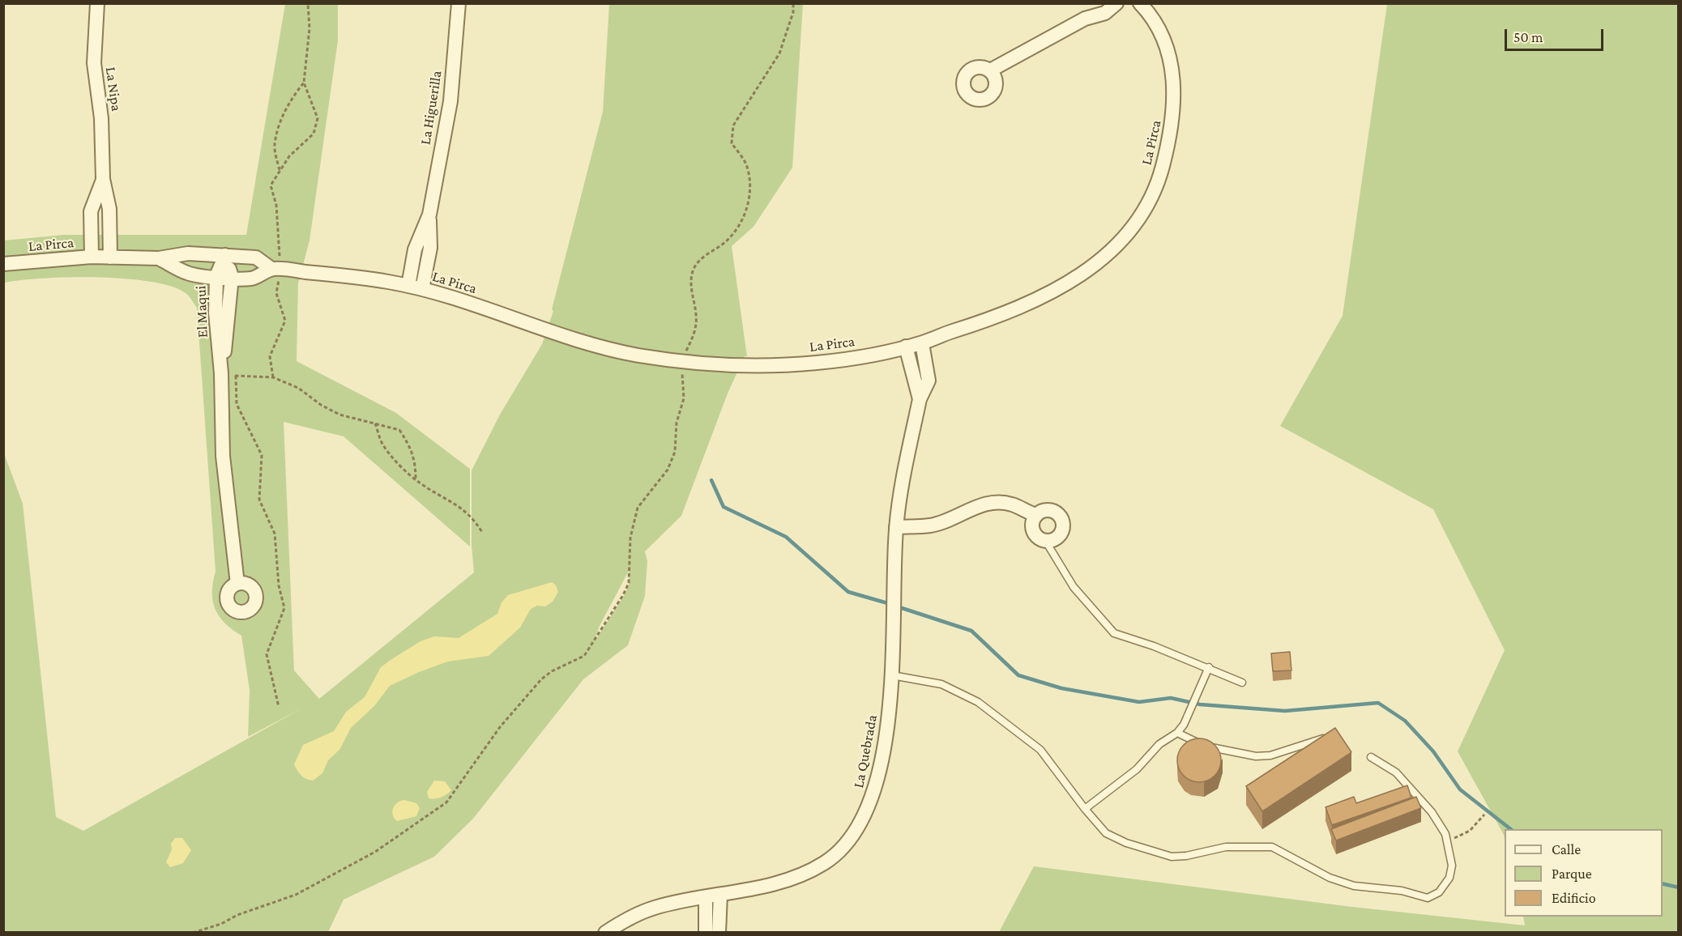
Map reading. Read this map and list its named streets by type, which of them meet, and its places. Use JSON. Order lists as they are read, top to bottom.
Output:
{
  "streets": {
    "street": [
      "La Nipa",
      "La Higuerilla",
      "La Pirca",
      "El Maqui",
      "La Quebrada"
    ]
  },
  "crossings": [
    ["La Nipa", "La Pirca"],
    ["La Higuerilla", "La Pirca"],
    ["La Pirca", "El Maqui"],
    ["La Pirca", "La Quebrada"]
  ],
  "legend": ["Calle", "Parque", "Edificio"],
  "scale_bar": "50 m"
}
